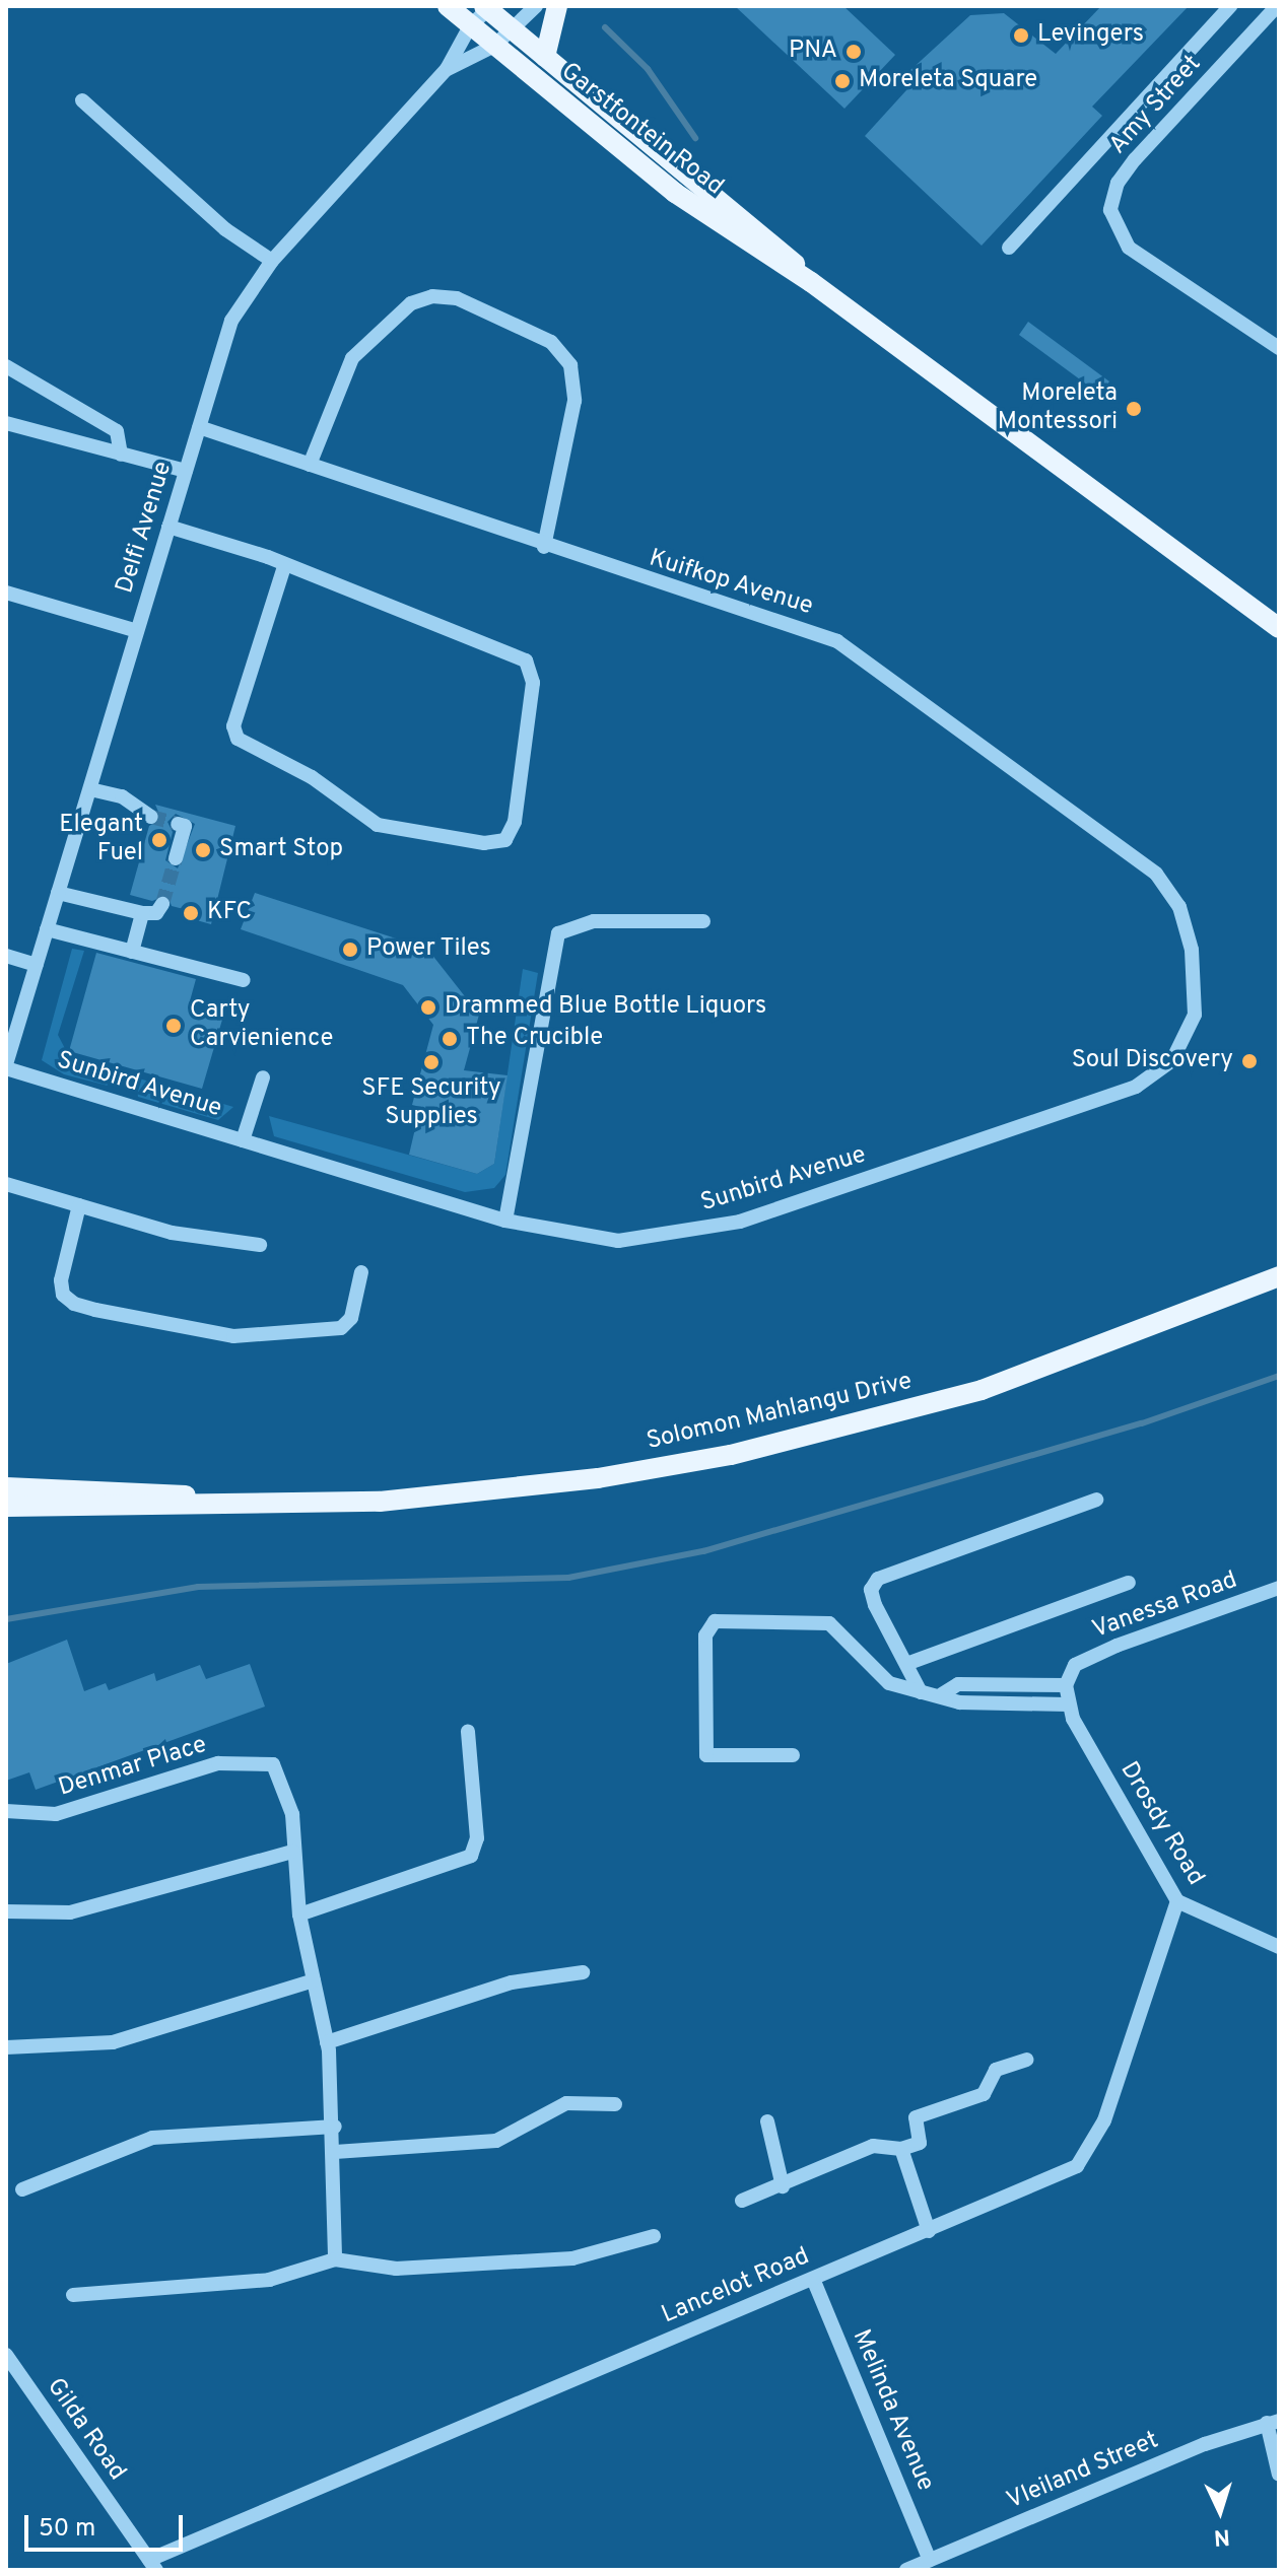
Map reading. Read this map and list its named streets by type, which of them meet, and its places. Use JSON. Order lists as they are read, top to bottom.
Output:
{
  "streets": {
    "main road": ["Garstfontein Road", "Solomon Mahlangu Drive"],
    "street": [
      "Amy Street",
      "Delfi Avenue",
      "Kuifkop Avenue",
      "Sunbird Avenue",
      "Vanessa Road",
      "Denmar Place",
      "Drosdy Road",
      "Lancelot Road",
      "Melinda Avenue",
      "Gilda Road",
      "Vleiland Street"
    ]
  },
  "crossings": [
    ["Garstfontein Road", "Delfi Avenue"],
    ["Delfi Avenue", "Kuifkop Avenue"],
    ["Delfi Avenue", "Sunbird Avenue"],
    ["Kuifkop Avenue", "Sunbird Avenue"],
    ["Drosdy Road", "Lancelot Road"],
    ["Lancelot Road", "Melinda Avenue"],
    ["Lancelot Road", "Gilda Road"],
    ["Melinda Avenue", "Vleiland Street"]
  ],
  "places": [
    "Levingers",
    "PNA",
    "Moreleta Square",
    "Moreleta Montessori",
    "Elegant Fuel",
    "Smart Stop",
    "KFC",
    "Power Tiles",
    "Drammed Blue Bottle Liquors",
    "Carty Carvienience",
    "The Crucible",
    "Soul Discovery",
    "SFE Security Supplies"
  ],
  "scale_bar": "50 m",
  "north": "bottom"
}
